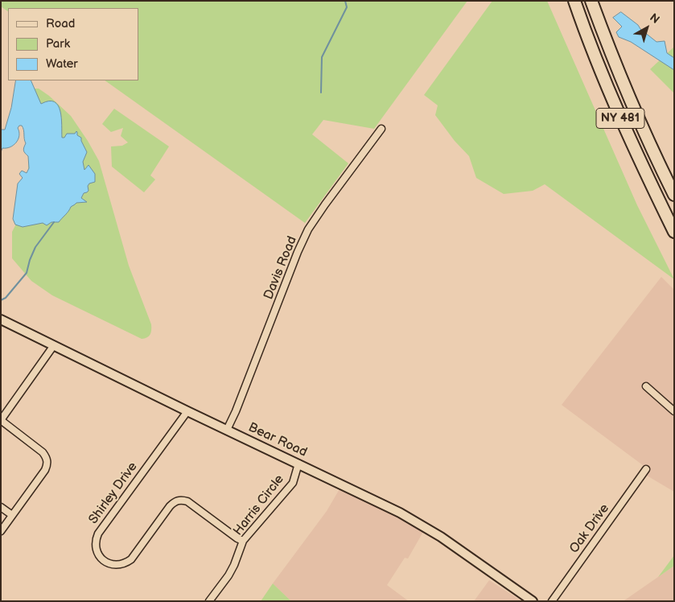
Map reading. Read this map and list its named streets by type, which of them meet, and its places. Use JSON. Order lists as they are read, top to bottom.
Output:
{
  "streets": {
    "highway": ["NY 481"],
    "main road": ["Bear Road"],
    "street": [
      "Davis Road",
      "Shirley Drive",
      "Harris Circle",
      "Oak Drive"
    ]
  },
  "crossings": [
    ["Davis Road", "Bear Road"],
    ["Bear Road", "Shirley Drive"],
    ["Bear Road", "Harris Circle"],
    ["Shirley Drive", "Harris Circle"]
  ],
  "legend": ["Road", "Park", "Water"],
  "north": "top right"
}
